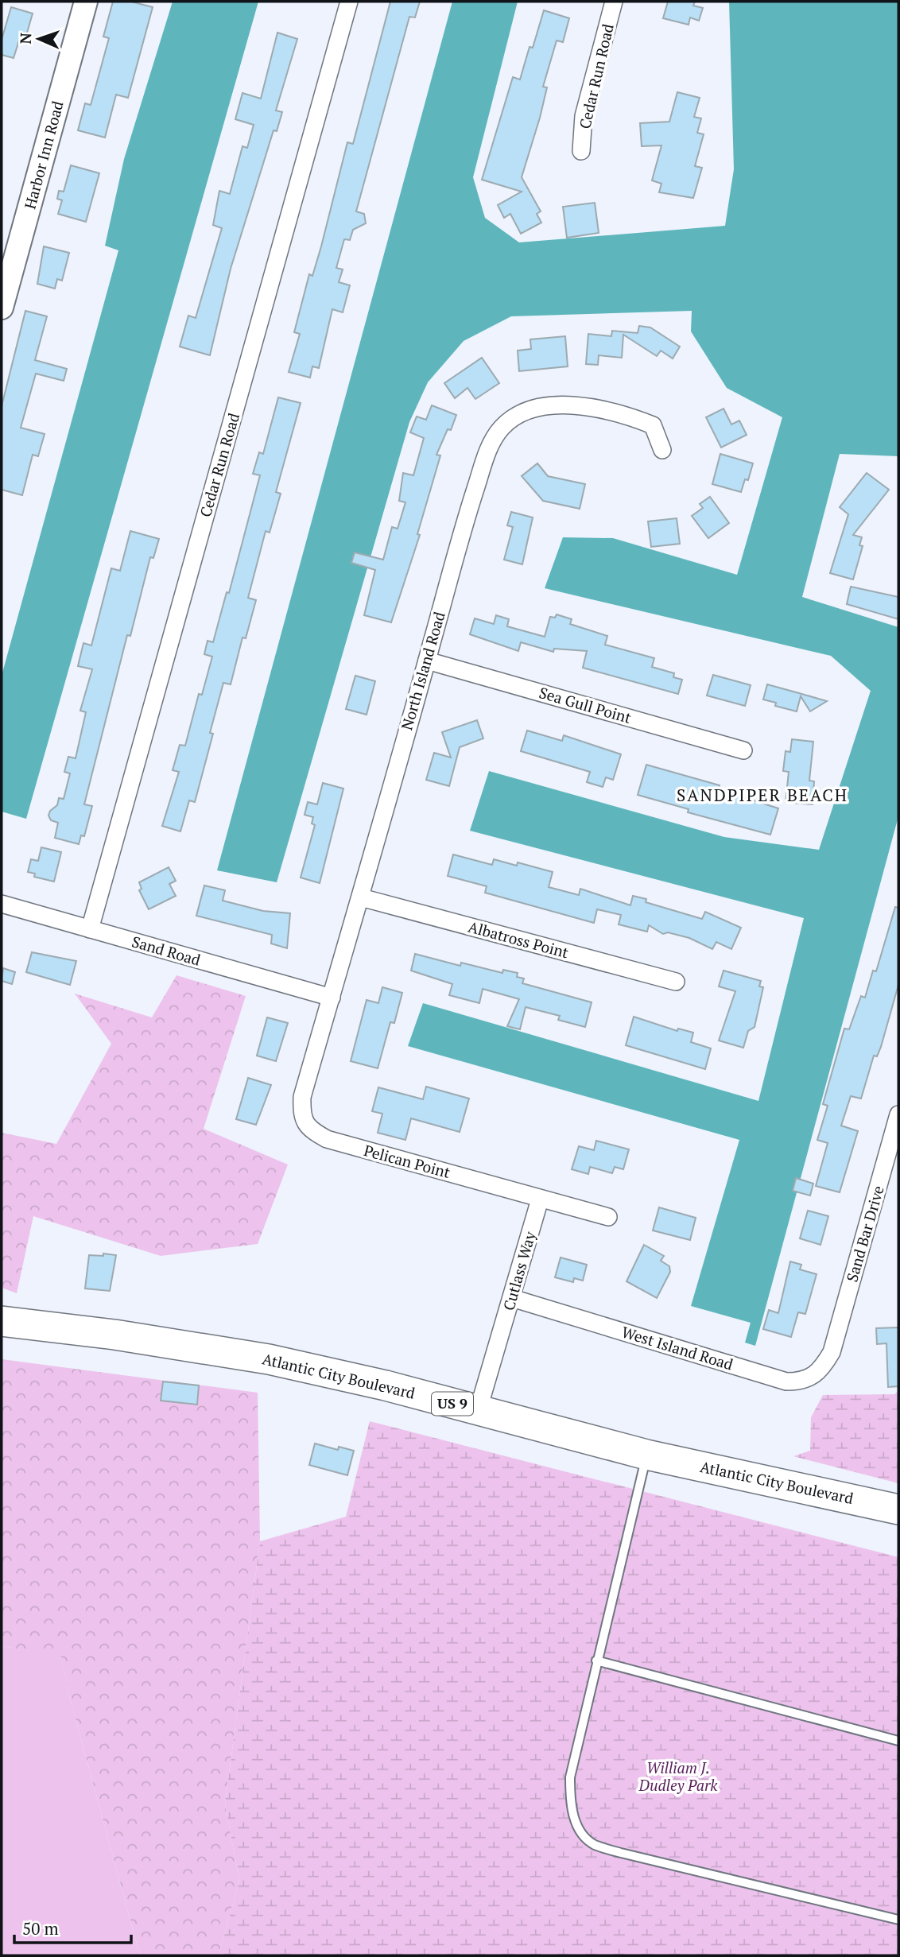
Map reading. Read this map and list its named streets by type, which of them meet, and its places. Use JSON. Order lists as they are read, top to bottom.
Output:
{
  "streets": {
    "highway": ["Atlantic City Boulevard", "US 9"],
    "main road": ["Harbor Inn Road"],
    "street": [
      "Cedar Run Road",
      "North Island Road",
      "Sea Gull Point",
      "Albatross Point",
      "Sand Road",
      "Pelican Point",
      "Sand Bar Drive",
      "Cutlass Way",
      "West Island Road"
    ]
  },
  "crossings": [
    ["Cedar Run Road", "Sand Road"],
    ["North Island Road", "Sea Gull Point"],
    ["North Island Road", "Albatross Point"],
    ["North Island Road", "Sand Road"],
    ["North Island Road", "Pelican Point"],
    ["Pelican Point", "Cutlass Way"],
    ["Sand Bar Drive", "West Island Road"],
    ["Cutlass Way", "West Island Road"],
    ["Cutlass Way", "Atlantic City Boulevard"]
  ],
  "districts": ["SANDPIPER BEACH"],
  "parks": ["William J. Dudley Park"],
  "scale_bar": "50 m",
  "north": "left"
}
